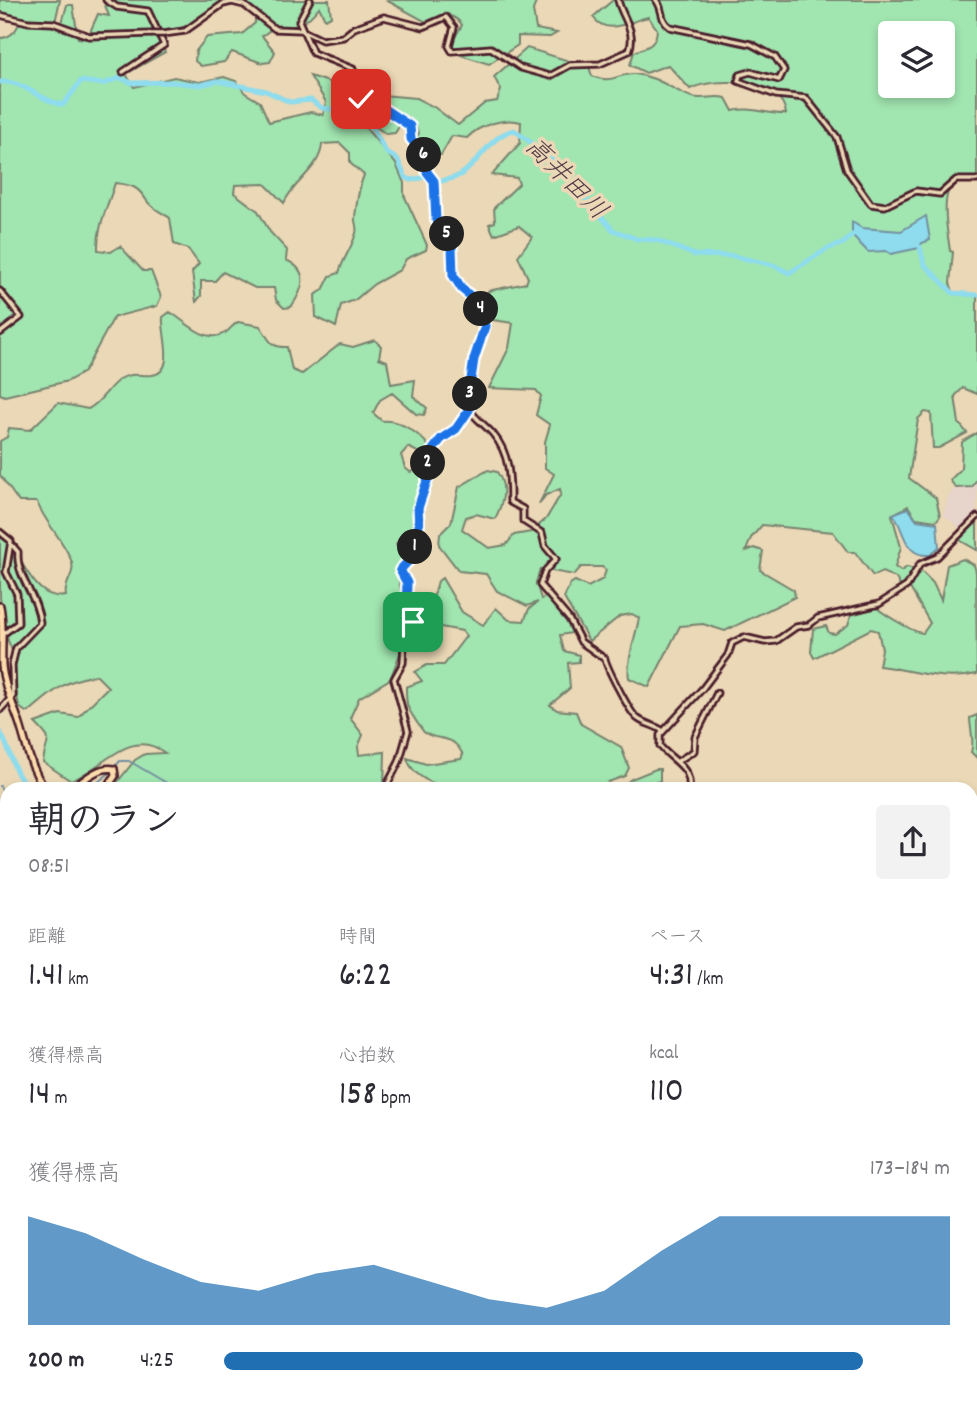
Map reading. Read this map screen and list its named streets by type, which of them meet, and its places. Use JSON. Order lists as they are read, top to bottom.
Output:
{
  "water": ["高井田川"],
  "page": {
    "pins": [
      "6",
      "5",
      "4",
      "3",
      "2",
      "1"
    ],
    "heading": ["朝のラン", "08:51"],
    "stats": [
      ["距離", "1.41 km"],
      ["時間", "6:22"],
      ["ペース", "4:31 /km"],
      ["獲得標高", "14 m"],
      ["心拍数", "158 bpm"],
      ["kcal", "110"]
    ],
    "chart": ["獲得標高", "173–184 m"],
    "list": [
      {
        "name": "200 m",
        "note": "4:25"
      }
    ]
  }
}
